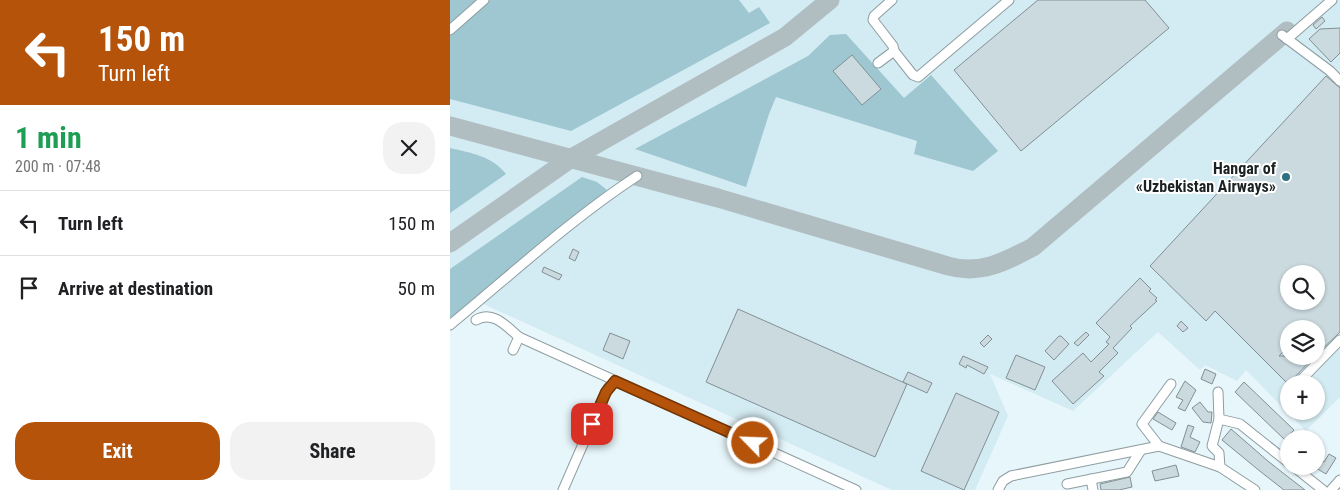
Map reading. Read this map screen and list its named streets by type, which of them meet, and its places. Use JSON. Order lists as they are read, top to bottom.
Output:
{
  "places": ["Hangar of «Uzbekistan Airways»"],
  "page": {
    "turn": ["150 m", "Turn left"],
    "heading": ["1 min", "200 m · 07:48"],
    "list": [
      {
        "name": "Turn left",
        "value": "150 m"
      },
      {
        "name": "Arrive at destination",
        "value": "50 m"
      }
    ],
    "map_buttons": ["+", "−"],
    "buttons": ["Exit", "Share"]
  }
}
